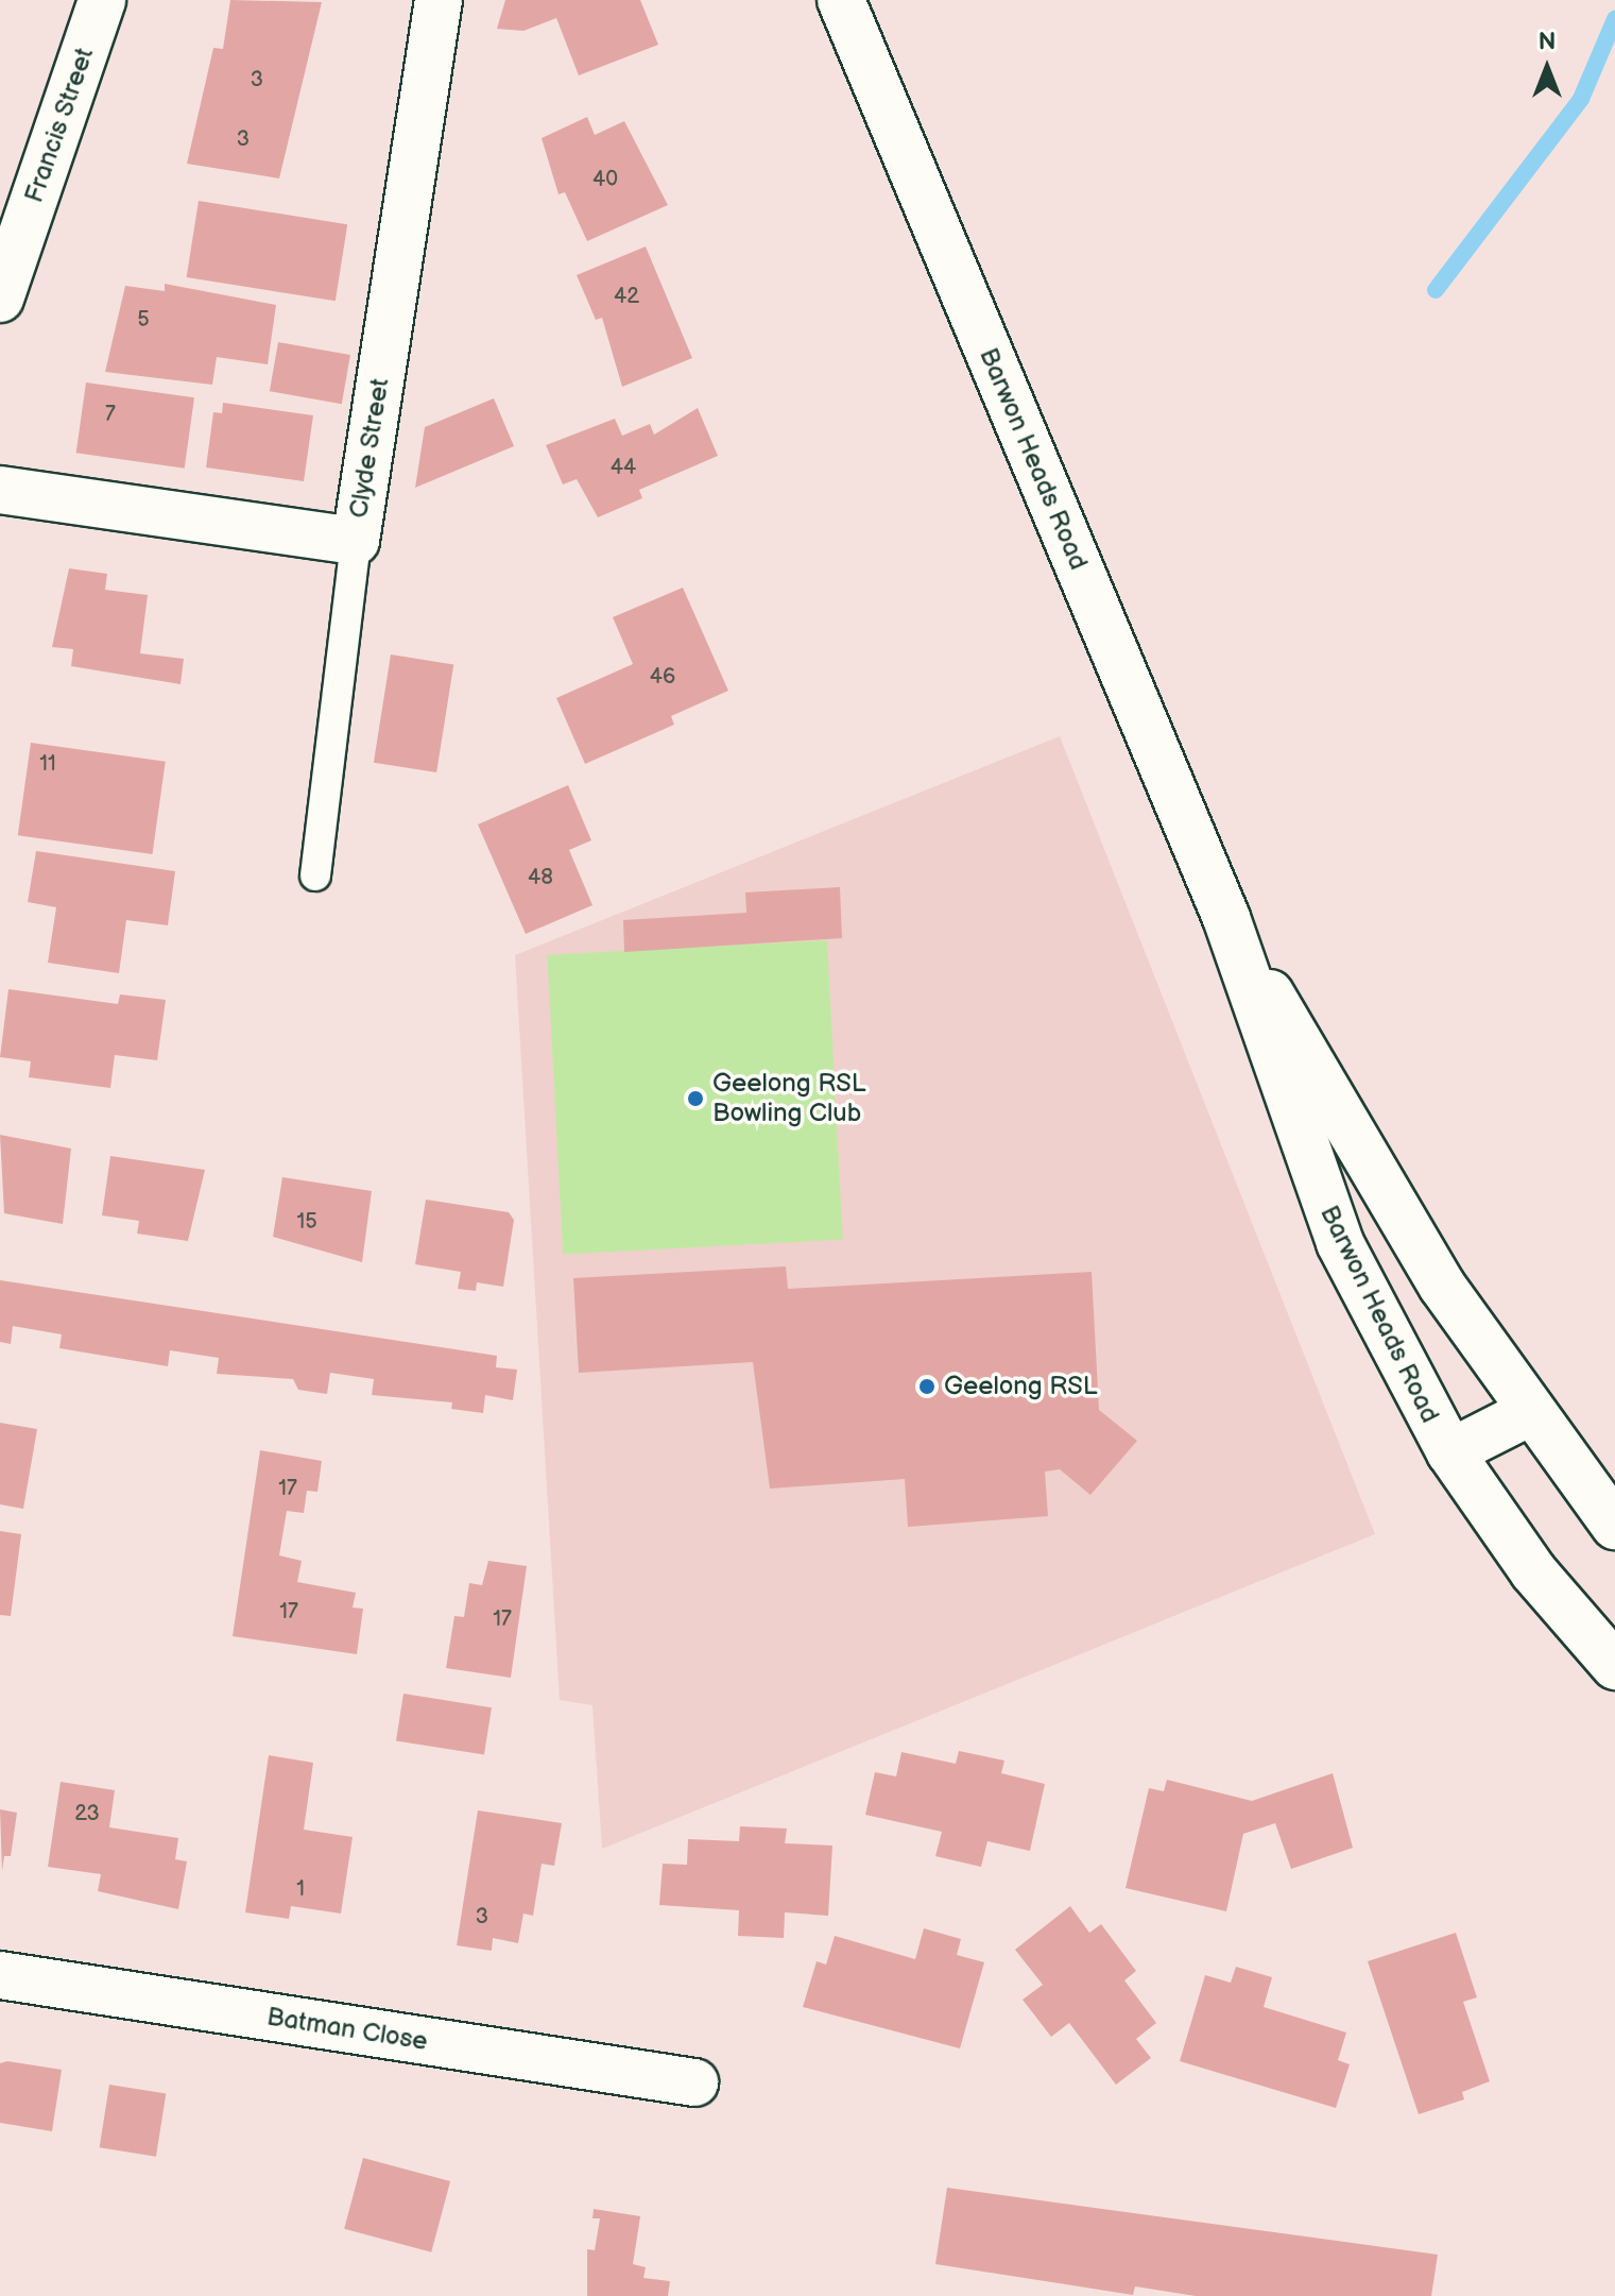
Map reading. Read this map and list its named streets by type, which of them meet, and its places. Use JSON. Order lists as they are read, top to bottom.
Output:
{
  "streets": {
    "street": [
      "Francis Street",
      "Clyde Street",
      "Barwon Heads Road",
      "Batman Close"
    ]
  },
  "places": ["Geelong RSL Bowling Club", "Geelong RSL"],
  "house_numbers": [
    "3",
    "3",
    "40",
    "42",
    "5",
    "7",
    "44",
    "46",
    "11",
    "48",
    "15",
    "17",
    "17",
    "17",
    "23",
    "1",
    "3"
  ],
  "north": "top"
}
